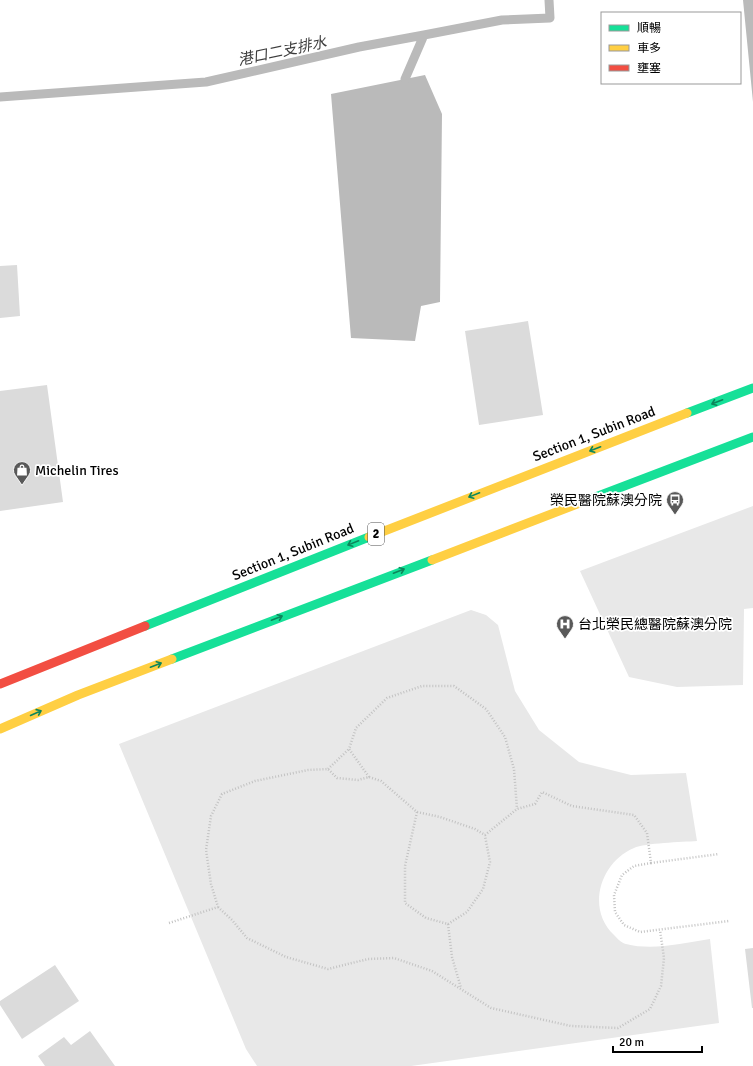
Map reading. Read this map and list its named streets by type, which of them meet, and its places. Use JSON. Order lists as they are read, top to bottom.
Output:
{
  "streets": {
    "main road": ["Section 1, Subin Road", "2"]
  },
  "water": ["港口二支排水"],
  "places": {
    "shop": ["Michelin Tires"],
    "bus stop": ["榮民醫院蘇澳分院"],
    "hospital": ["台北榮民總醫院蘇澳分院"]
  },
  "legend": ["順暢", "車多", "壅塞"],
  "scale_bar": "20 m"
}
